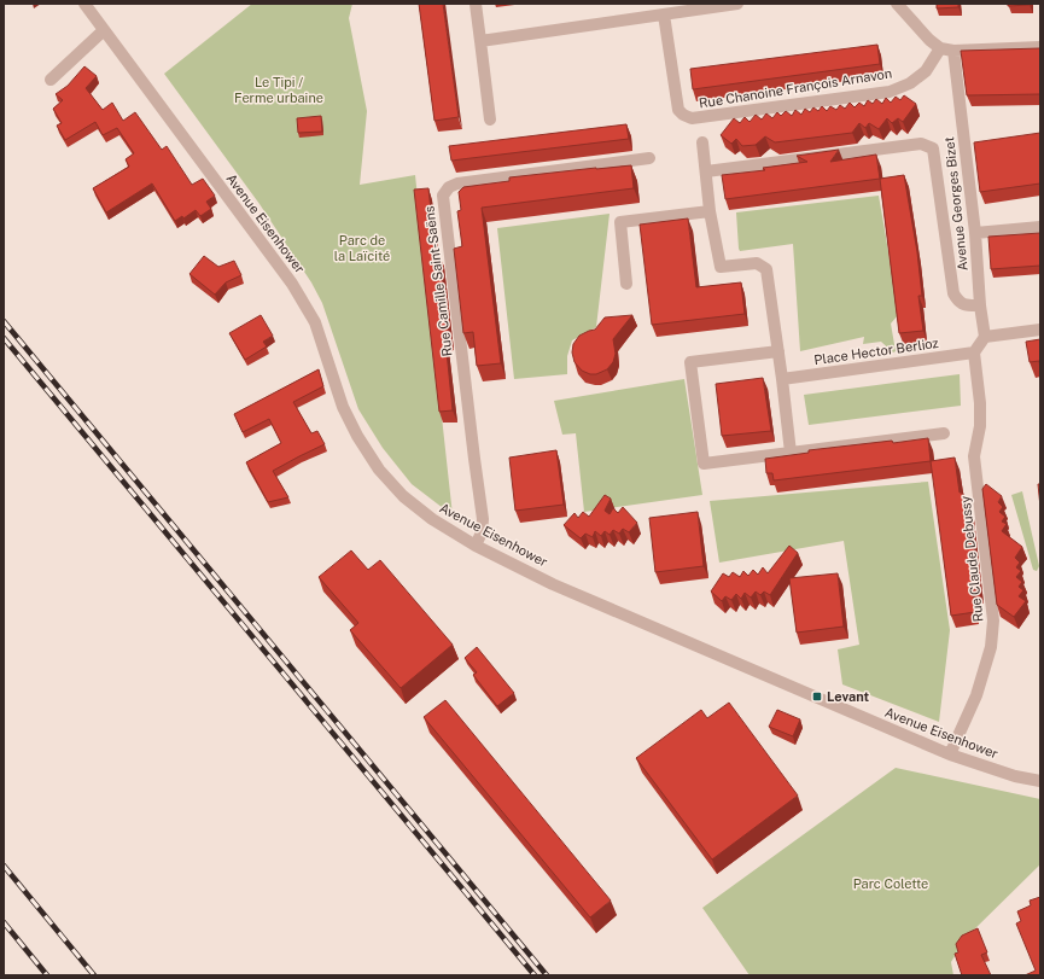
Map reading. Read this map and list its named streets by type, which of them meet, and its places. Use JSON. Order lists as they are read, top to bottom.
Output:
{
  "streets": {
    "street": [
      "Rue Chanoine François Arnavon",
      "Avenue Georges Bizet",
      "Avenue Eisenhower",
      "Rue Camille Saint-Saëns",
      "Place Hector Berlioz",
      "Rue Claude Debussy"
    ]
  },
  "crossings": [
    ["Avenue Eisenhower", "Rue Camille Saint-Saëns"],
    ["Avenue Eisenhower", "Rue Claude Debussy"],
    ["Place Hector Berlioz", "Rue Claude Debussy"]
  ],
  "parks": ["Le Tipi / Ferme urbaine", "Parc de la Laïcité", "Parc Colette"],
  "places": {
    "transit": ["Levant"]
  }
}
